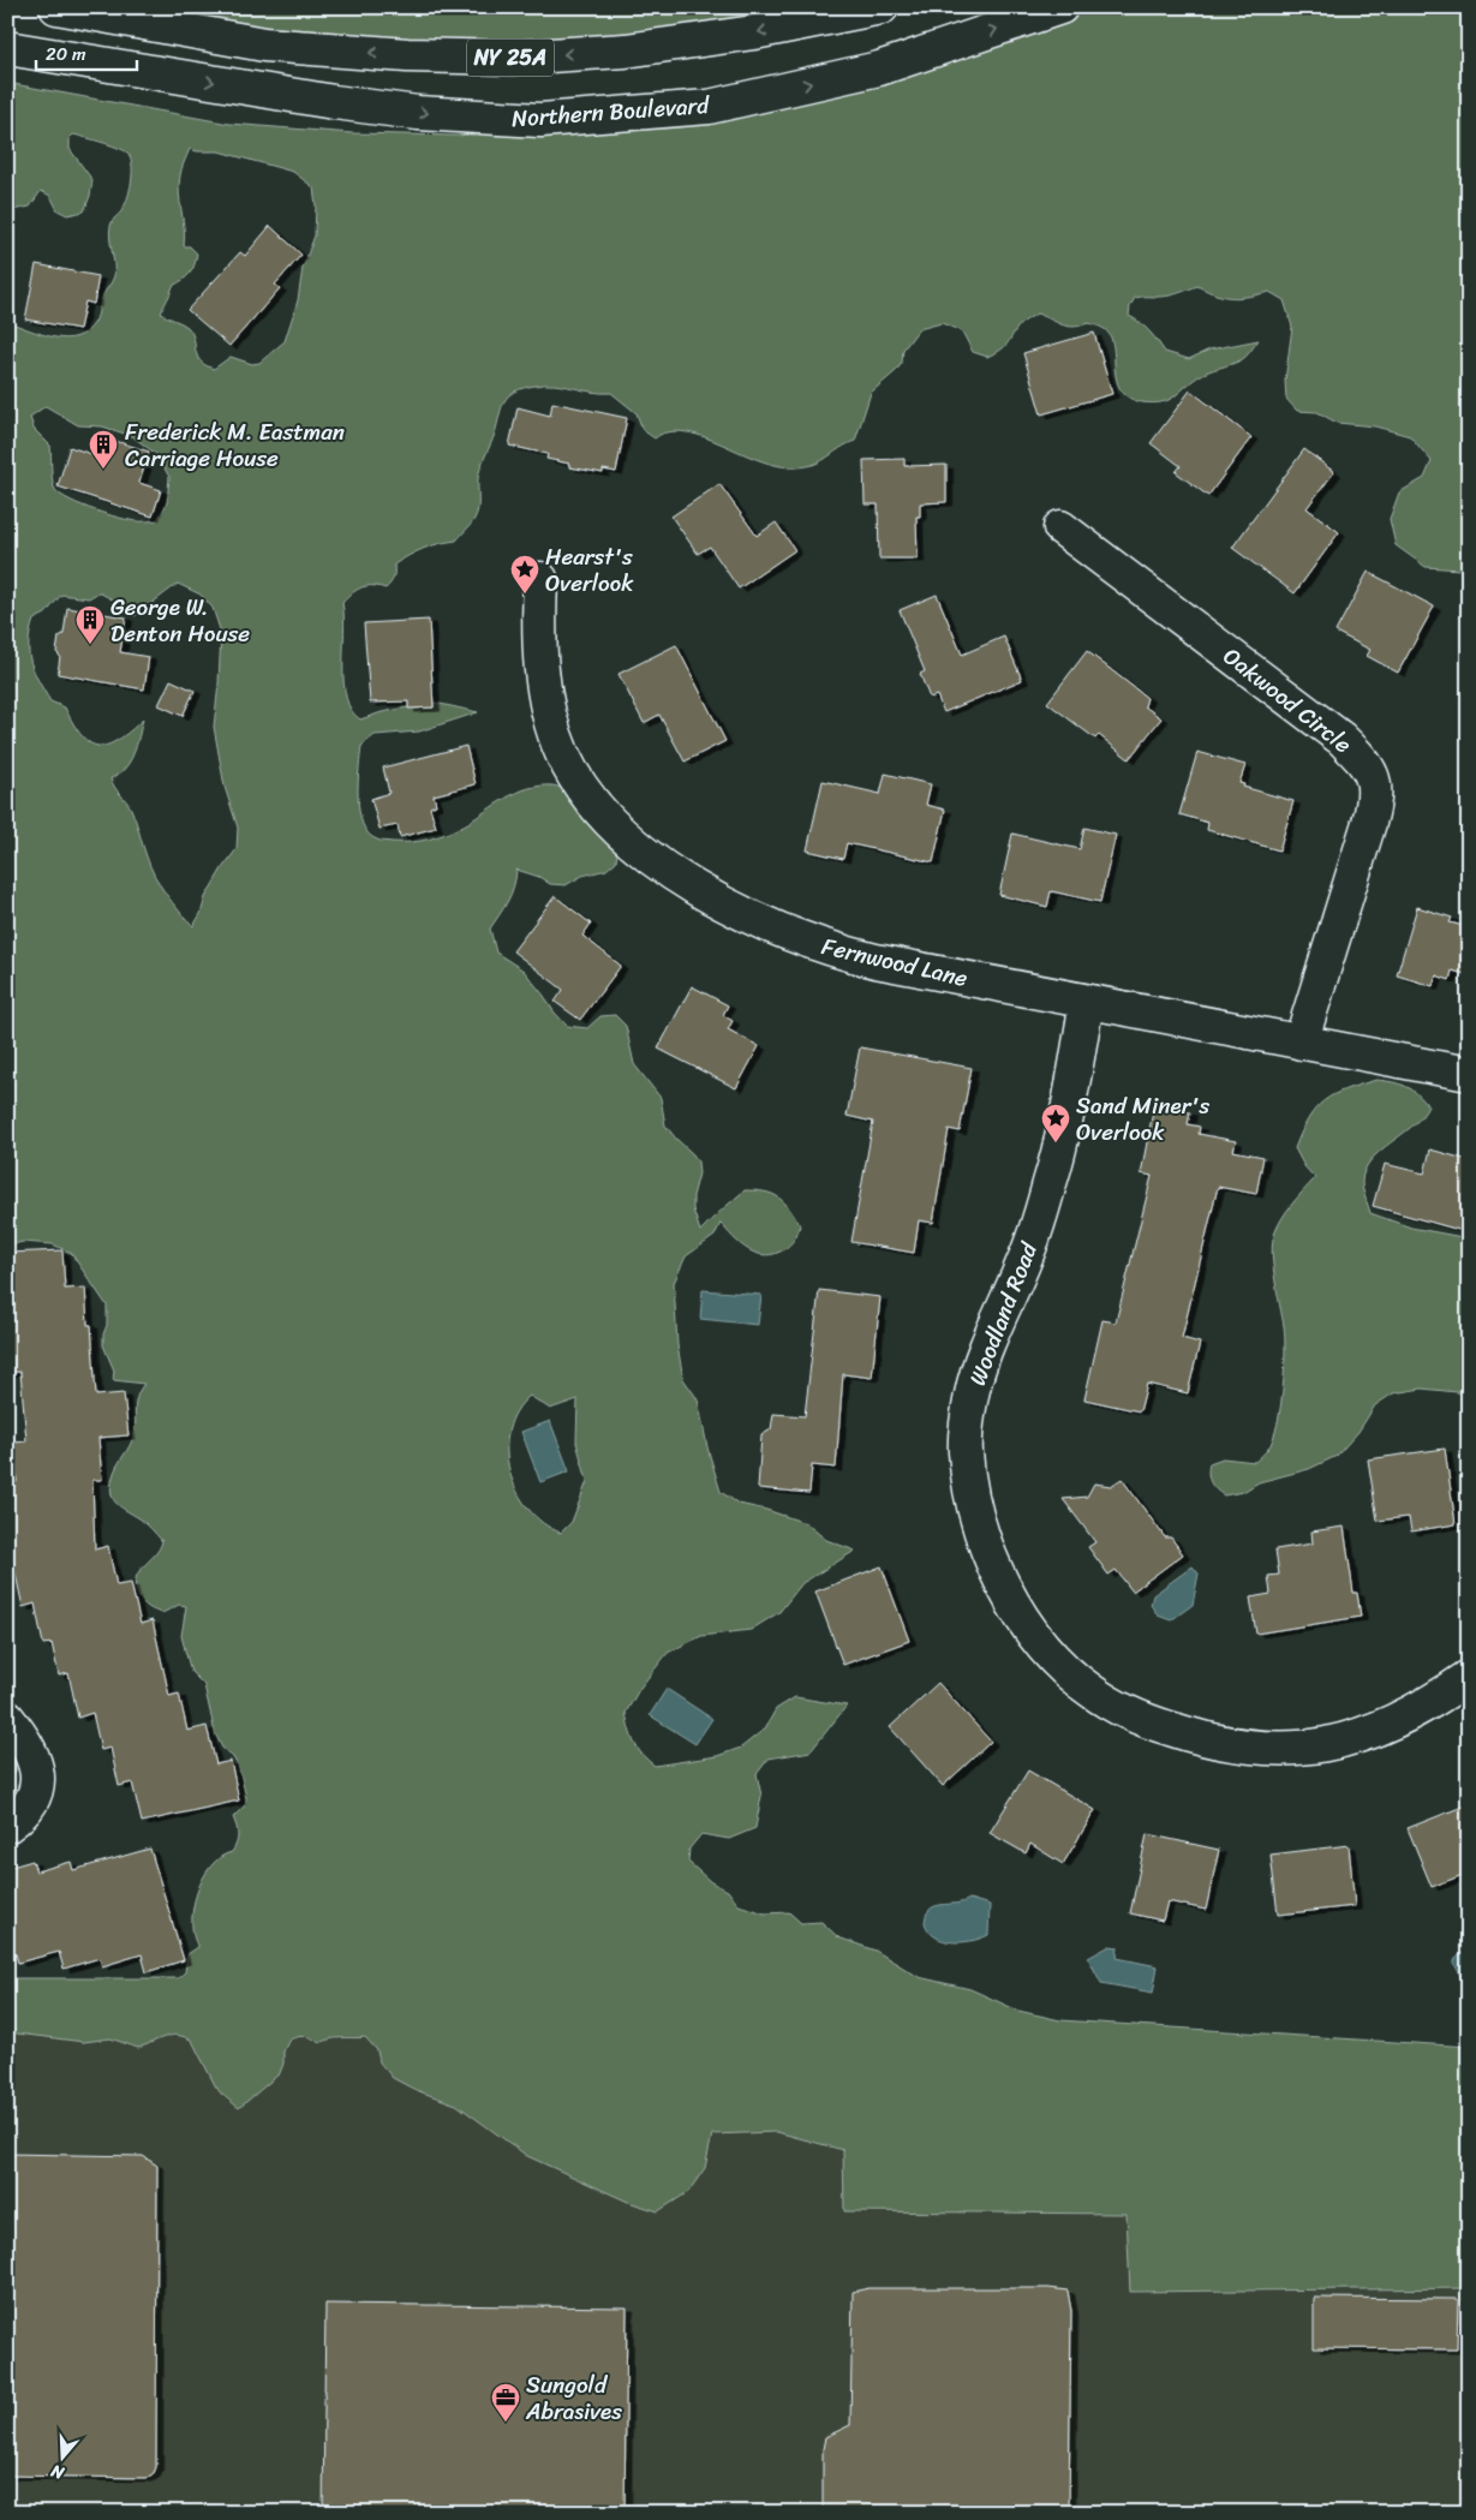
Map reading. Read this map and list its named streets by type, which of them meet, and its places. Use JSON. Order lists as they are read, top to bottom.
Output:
{
  "streets": {
    "street": [
      "NY 25A",
      "Northern Boulevard",
      "Oakwood Circle",
      "Fernwood Lane",
      "Woodland Road"
    ]
  },
  "crossings": [
    ["Oakwood Circle", "Fernwood Lane"],
    ["Fernwood Lane", "Woodland Road"]
  ],
  "places": {
    "building": ["Frederick M. Eastman Carriage House", "George W. Denton House"],
    "place": ["Hearst's Overlook", "Sand Miner's Overlook"],
    "office": ["Sungold Abrasives"]
  },
  "scale_bar": "20 m",
  "north": "bottom"
}
